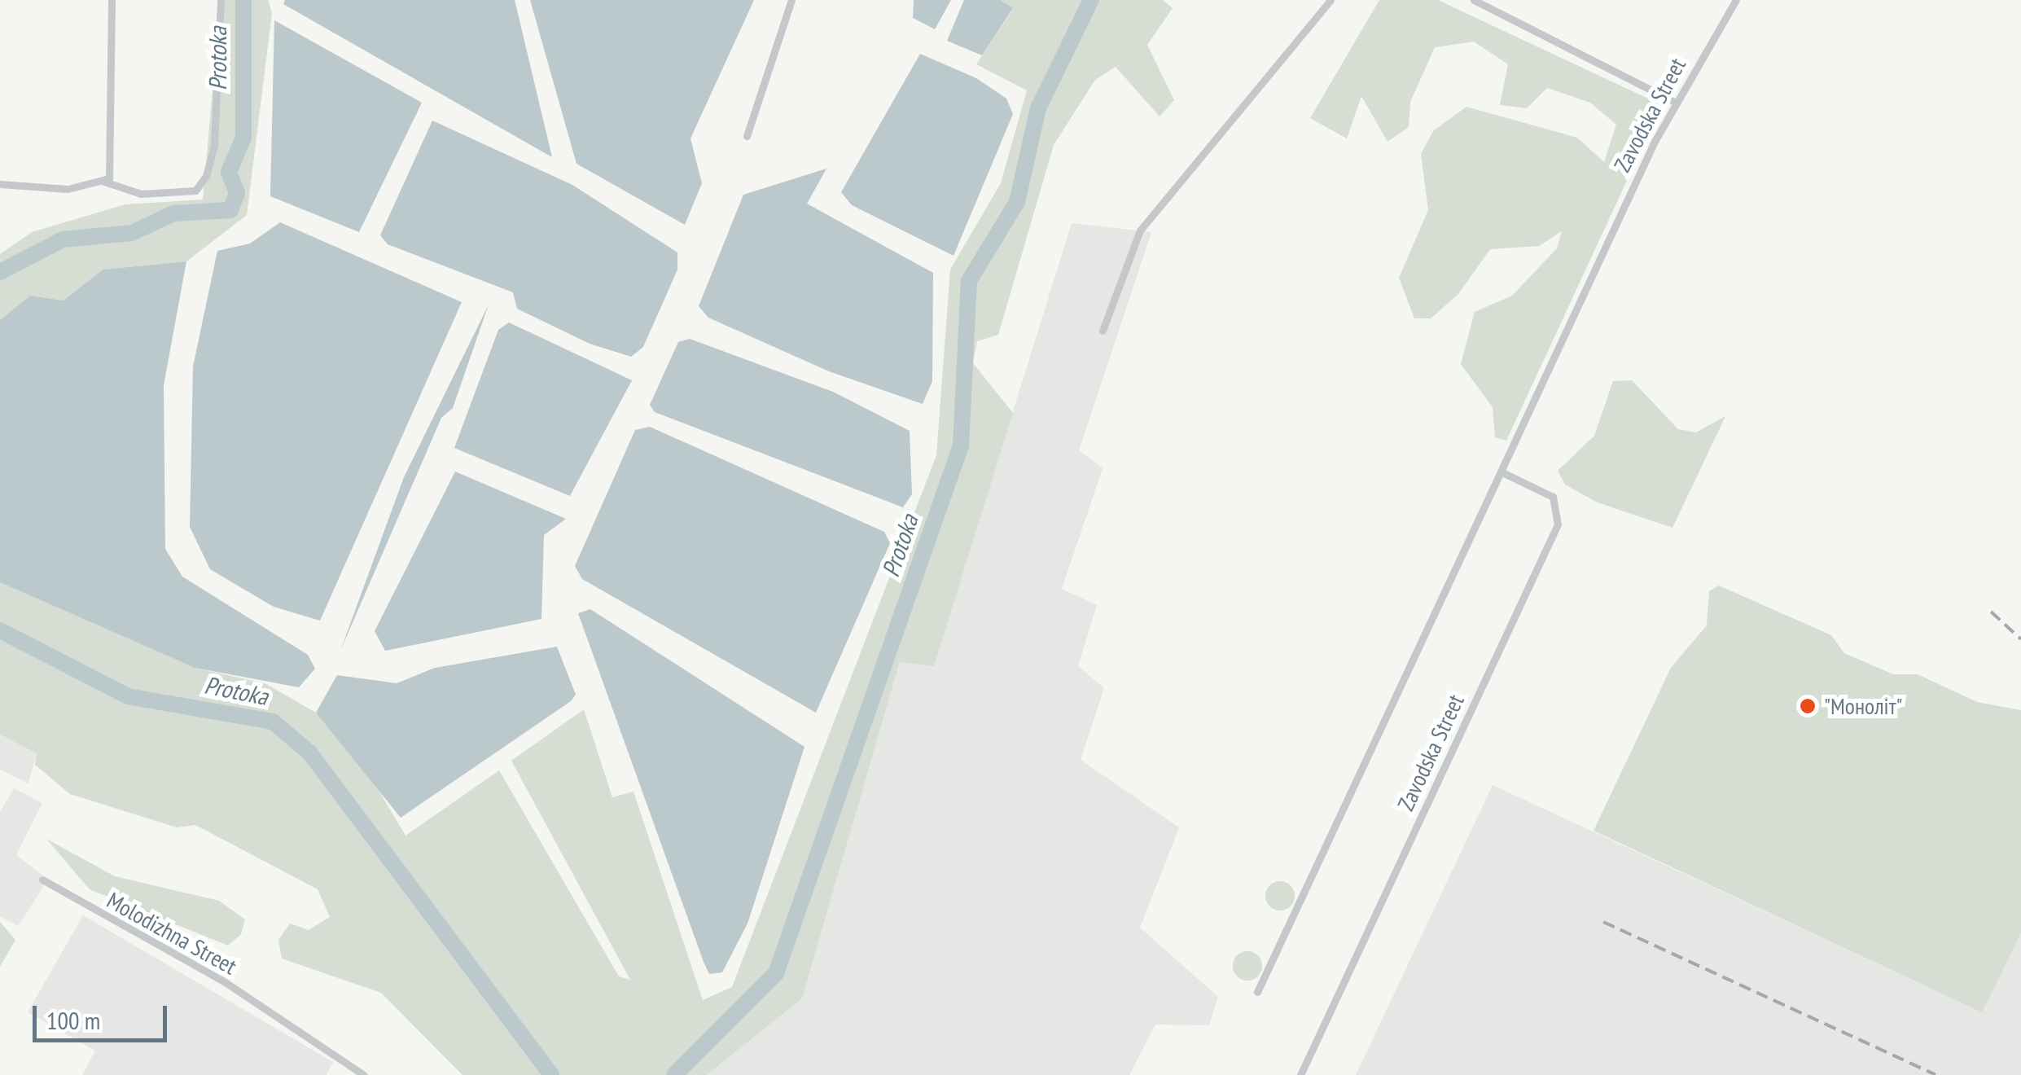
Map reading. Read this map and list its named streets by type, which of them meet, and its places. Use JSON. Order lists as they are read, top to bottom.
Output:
{
  "streets": {
    "street": ["Zavodska Street", "Molodizhna Street"]
  },
  "water": ["Protoka"],
  "places": ["\"Моноліт\""],
  "scale_bar": "100 m"
}
